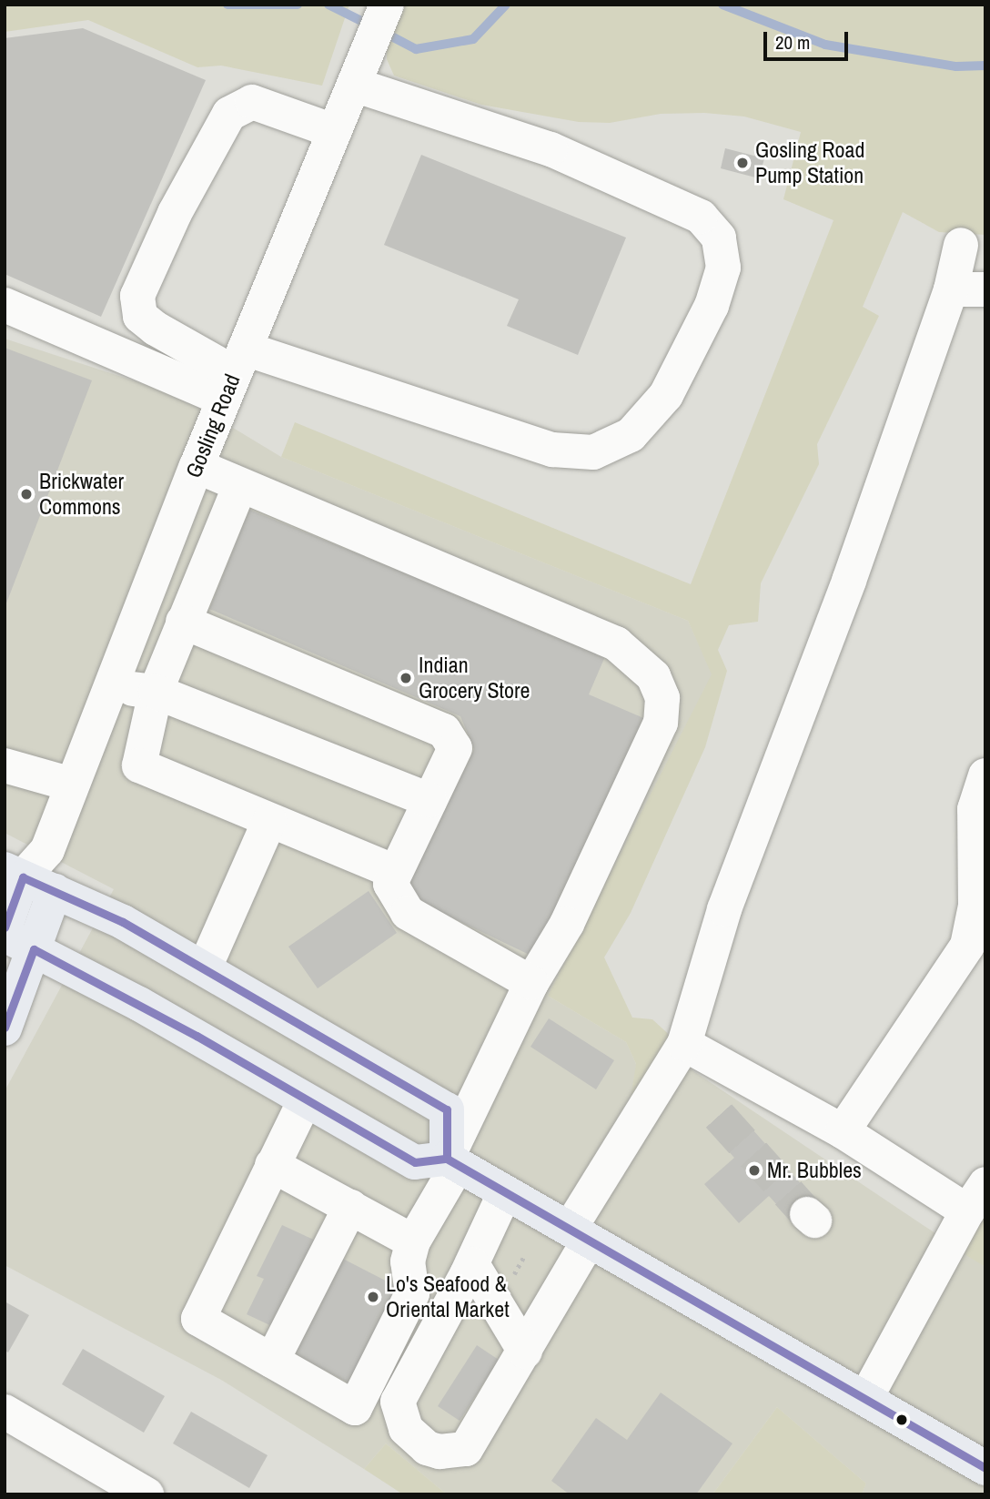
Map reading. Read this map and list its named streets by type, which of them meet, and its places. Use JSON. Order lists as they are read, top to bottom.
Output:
{
  "streets": {
    "main road": ["Gosling Road"]
  },
  "places": [
    "Gosling Road Pump Station",
    "Brickwater Commons",
    "Indian Grocery Store",
    "Mr. Bubbles",
    "Lo's Seafood & Oriental Market"
  ],
  "scale_bar": "20 m"
}
